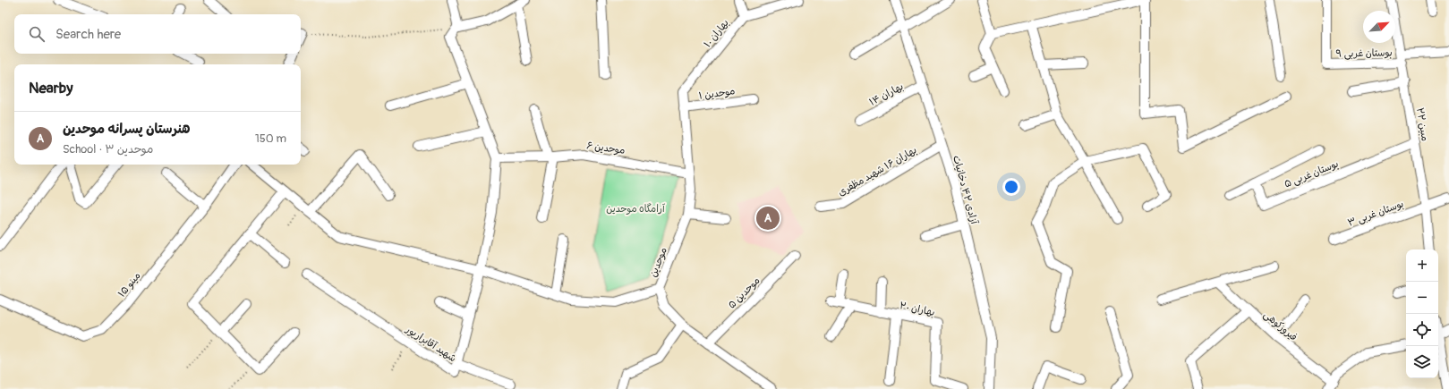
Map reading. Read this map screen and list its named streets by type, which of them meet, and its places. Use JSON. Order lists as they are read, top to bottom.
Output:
{
  "streets": {
    "street": [
      "بهاران ۱۰",
      "بوستان غربی ۹",
      "موحدین ۱",
      "بهاران ۱۴",
      "مبین ۲۲",
      "موحدین ۶",
      "بهاران ۱۶ شهید مظفری",
      "بوستان غربی ۵",
      "آزادی ۴۲ دخانیات",
      "بوستان غربی ۳",
      "موحدین",
      "مینو ۱۵",
      "موحدین ۵",
      "بهاران ۲۰",
      "فیروزکوهی",
      "شهید آقابرارپور"
    ]
  },
  "crossings": [
    ["بهاران ۱۰", "موحدین"],
    ["بوستان غربی ۹", "مبین ۲۲"],
    ["موحدین ۱", "موحدین"],
    ["بهاران ۱۴", "آزادی ۴۲ دخانیات"],
    ["مبین ۲۲", "بوستان غربی ۵"],
    ["مبین ۲۲", "بوستان غربی ۳"],
    ["موحدین ۶", "موحدین"],
    ["موحدین ۶", "شهید آقابرارپور"],
    ["بهاران ۱۶ شهید مظفری", "آزادی ۴۲ دخانیات"],
    ["موحدین", "موحدین ۵"]
  ],
  "parks": ["آرامگاه موحدین"],
  "north": "top right",
  "page": {
    "search": "Search here",
    "heading": "Nearby",
    "list": [
      {
        "mark": "A",
        "name": "هنرستان پسرانه موحدین",
        "note": "School · موحدین ۳",
        "value": "150 m"
      }
    ],
    "pins": "A",
    "map_buttons": ["+", "−"]
  }
}
